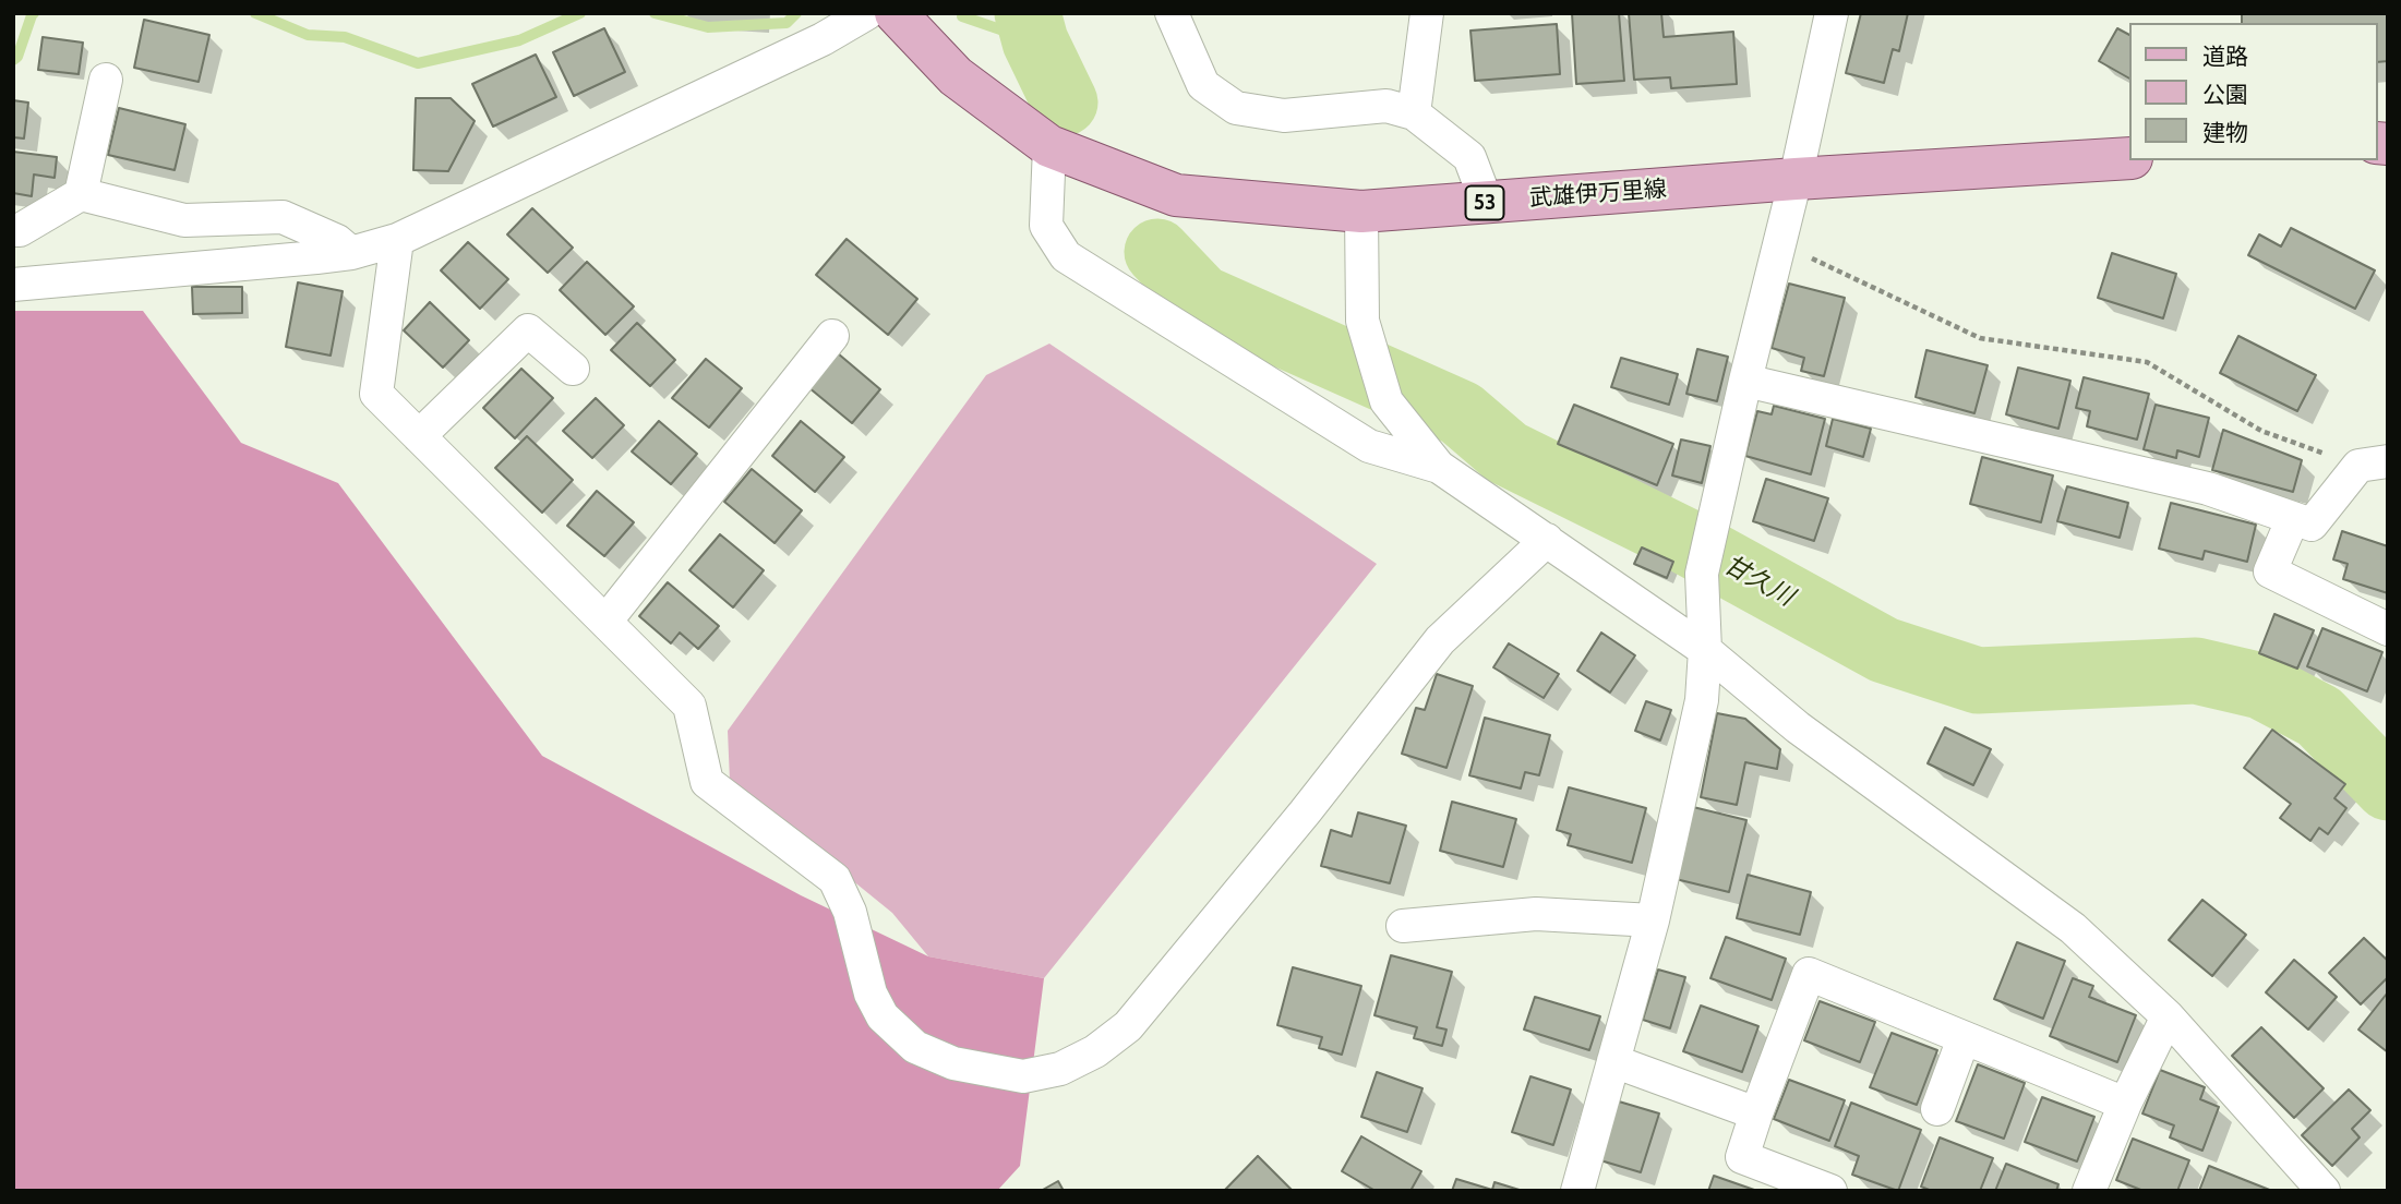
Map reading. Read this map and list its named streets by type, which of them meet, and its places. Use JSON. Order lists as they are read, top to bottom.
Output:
{
  "streets": {
    "main road": ["武雄伊万里線", "53"]
  },
  "water": ["甘久川"],
  "legend": ["道路", "公園", "建物"]
}
